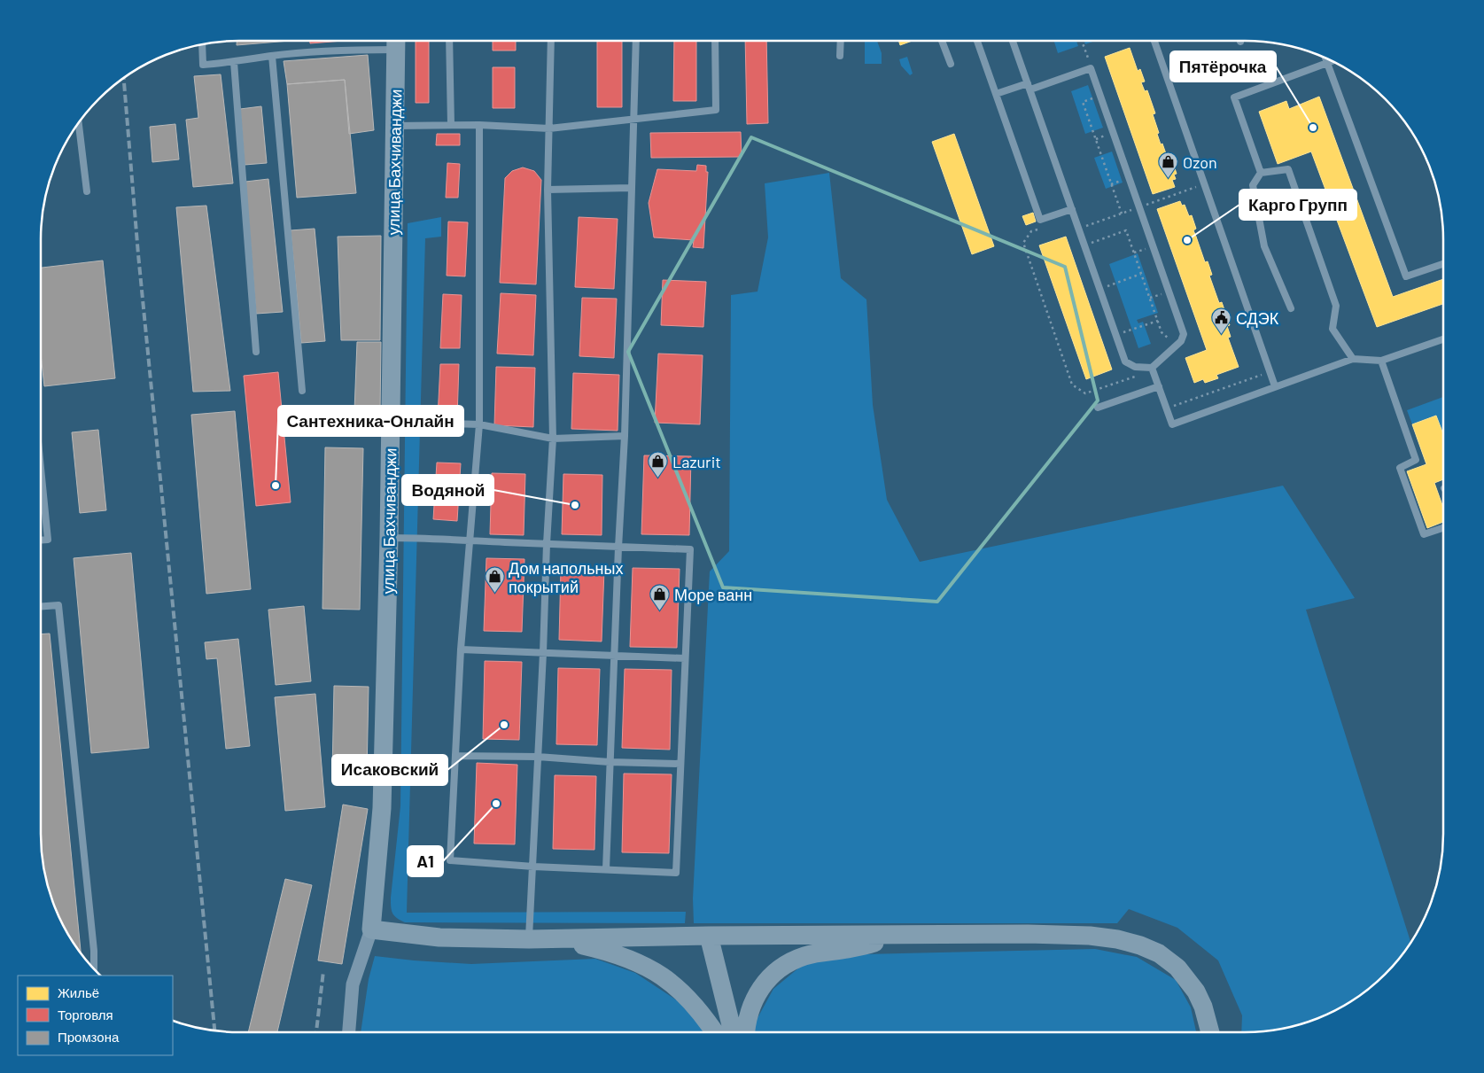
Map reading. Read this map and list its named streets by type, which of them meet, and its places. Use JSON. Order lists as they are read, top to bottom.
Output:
{
  "streets": {
    "main road": ["улица Бахчиванджи"]
  },
  "places": {
    "other": [
      "Пятёрочка",
      "Карго Групп",
      "Сантехника-Онлайн",
      "Водяной",
      "Исаковский",
      "A1"
    ],
    "shop": [
      "Ozon",
      "Lazurit",
      "Дом напольных покрытий",
      "Море ванн"
    ],
    "public building": ["СДЭК"]
  },
  "legend": ["Жильё", "Торговля", "Промзона"]
}
